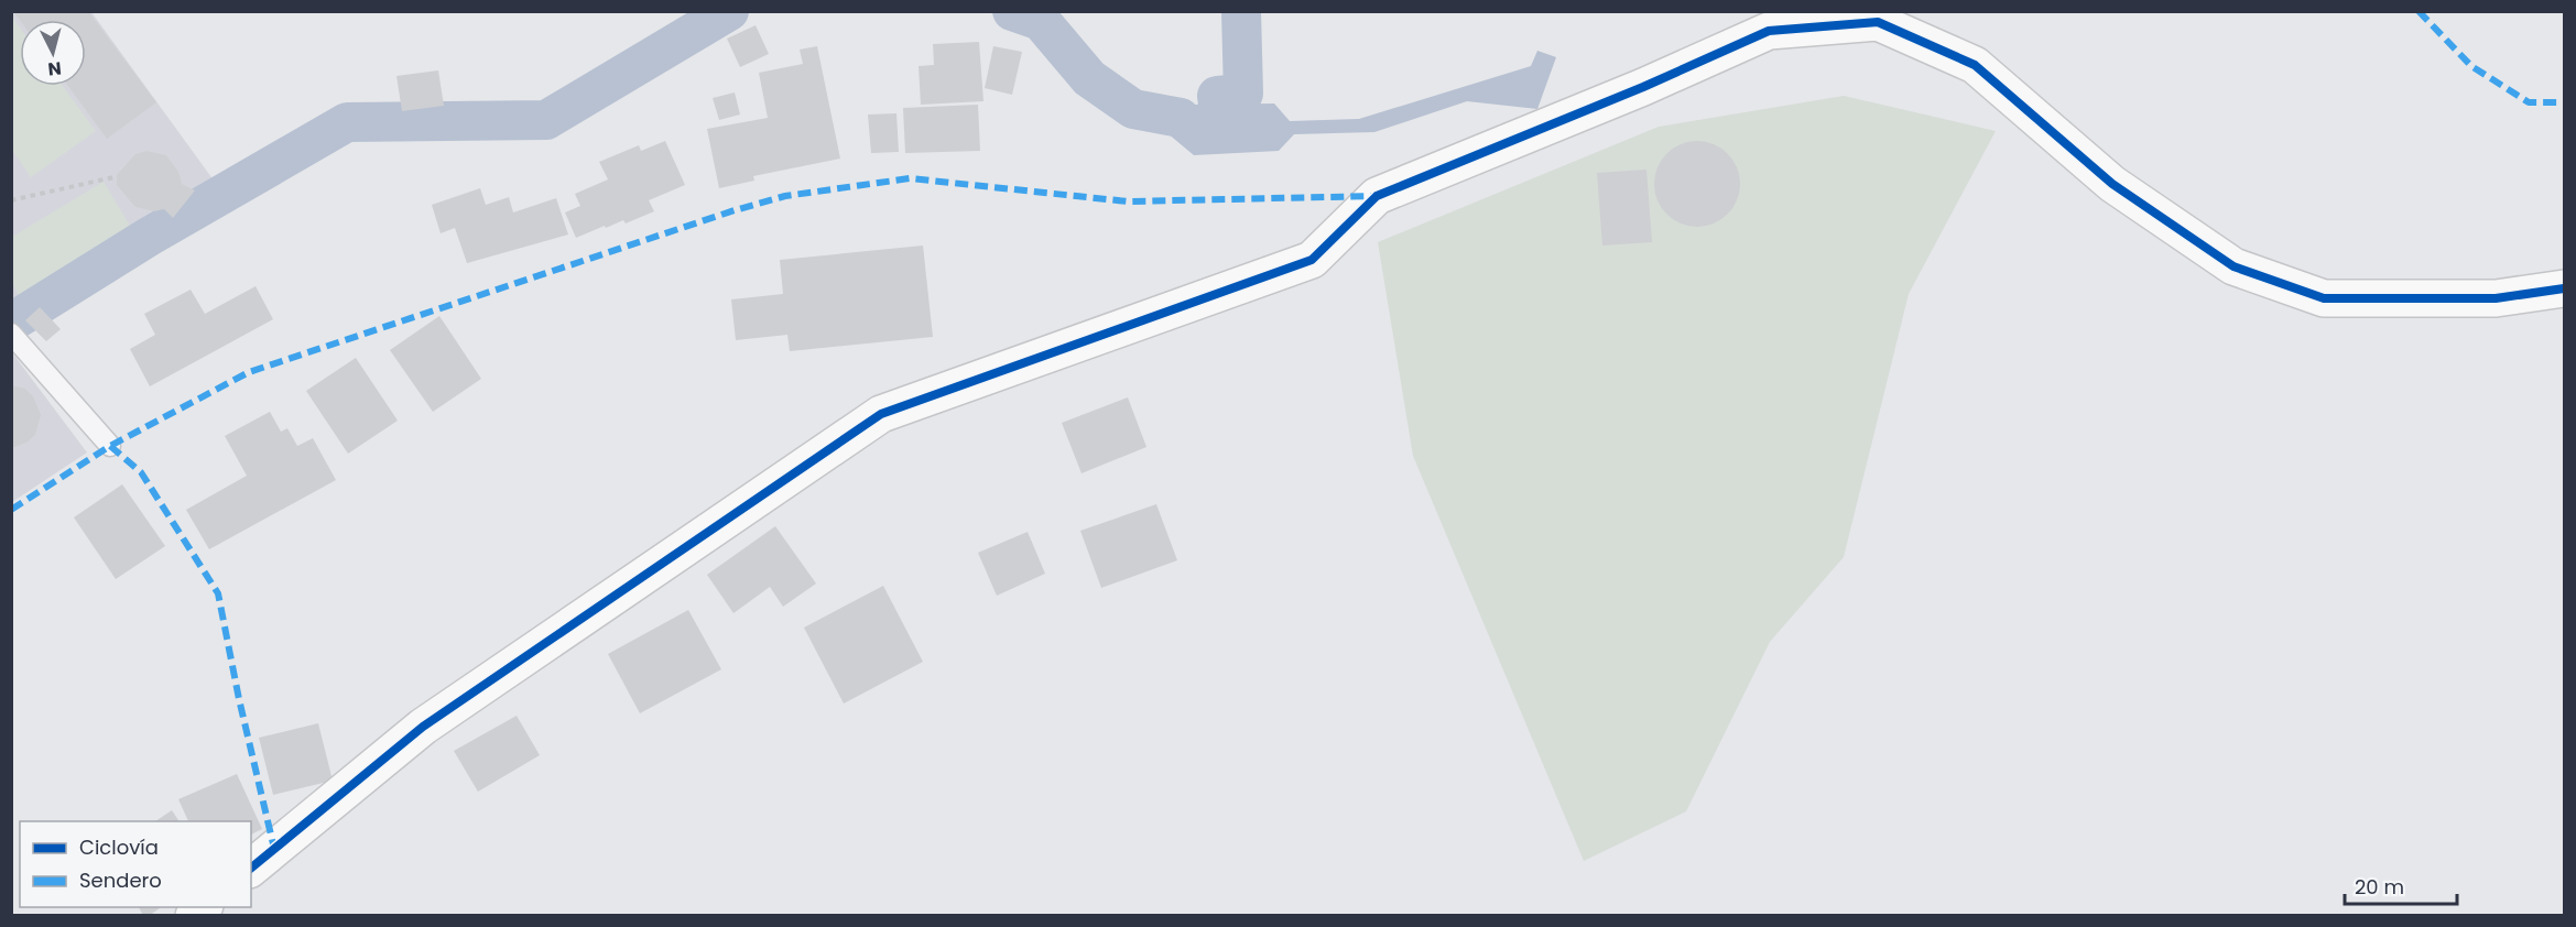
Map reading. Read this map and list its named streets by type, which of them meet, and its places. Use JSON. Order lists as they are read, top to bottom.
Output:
{
  "legend": ["Ciclovía", "Sendero"],
  "scale_bar": "20 m",
  "north": "bottom"
}
